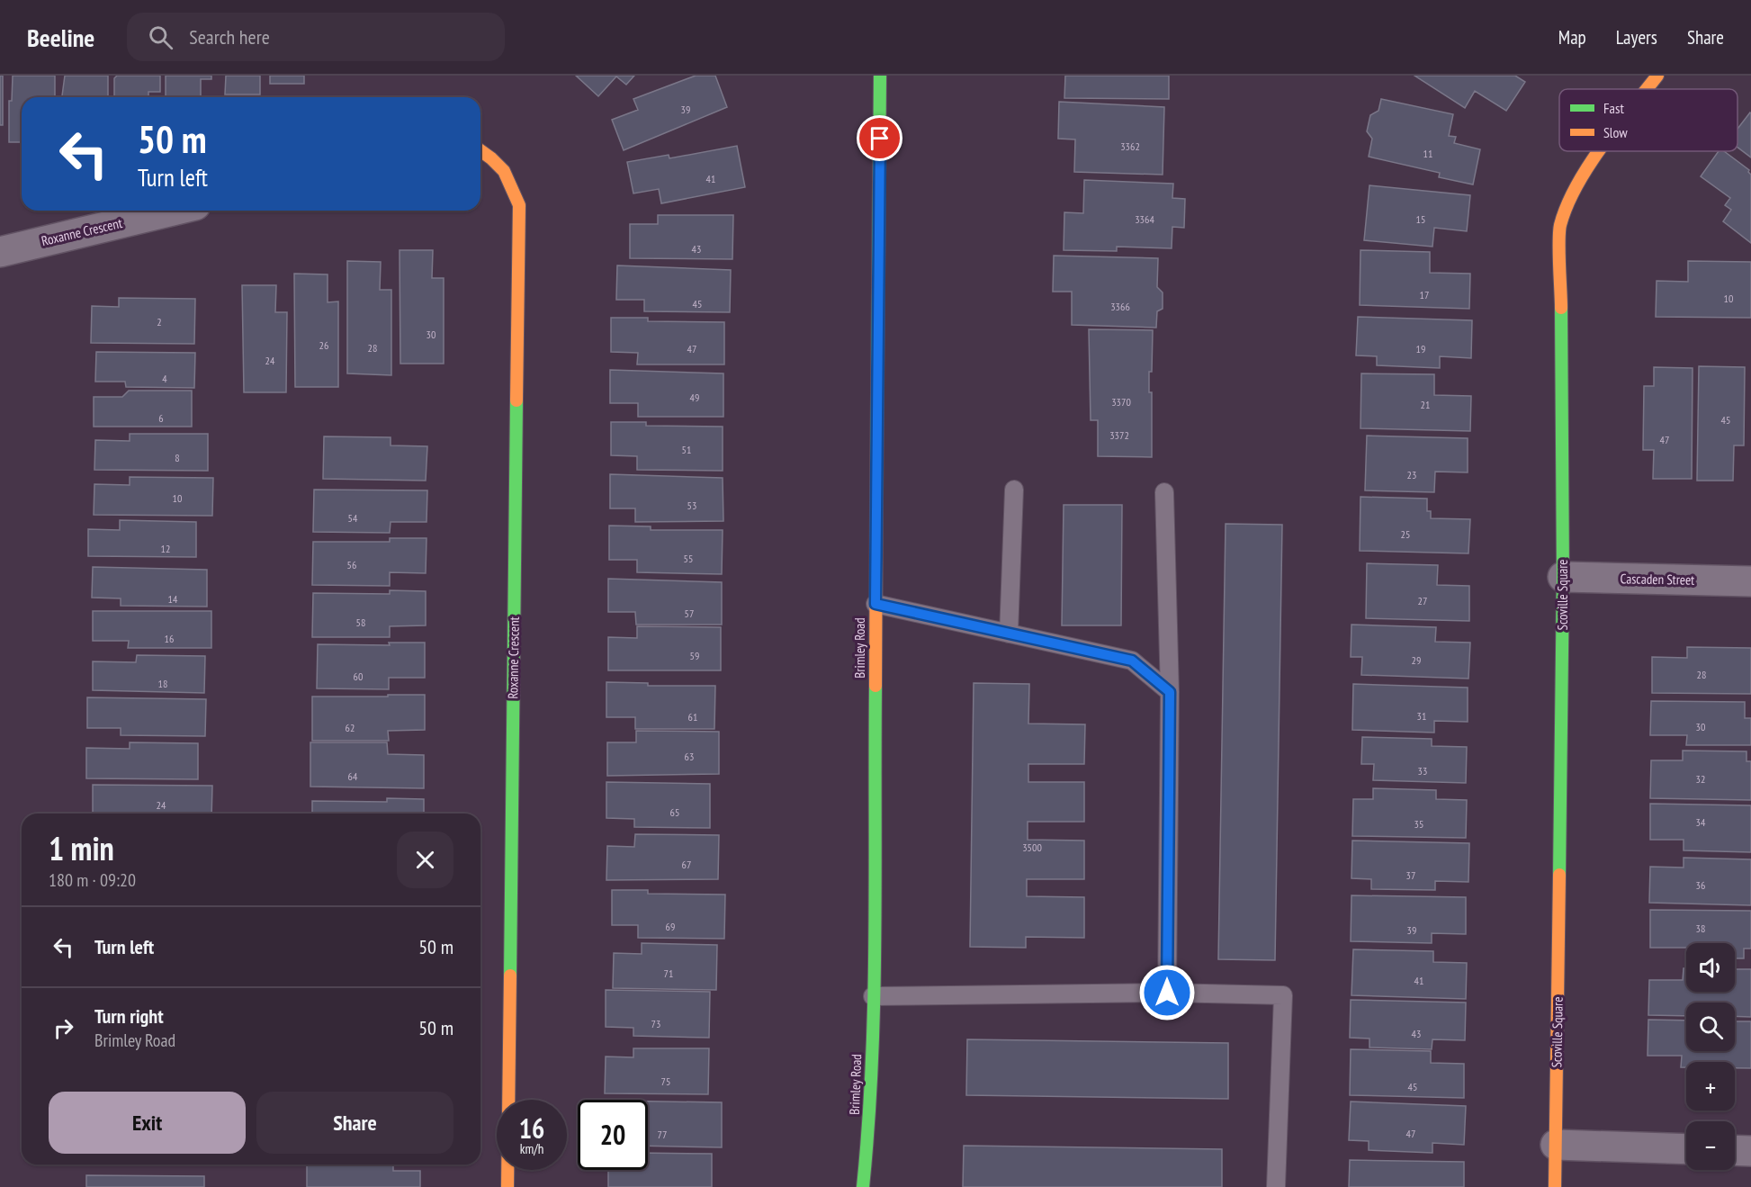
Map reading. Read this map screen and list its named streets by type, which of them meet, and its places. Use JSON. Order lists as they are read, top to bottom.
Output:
{
  "streets": {
    "street": [
      "Roxanne Crescent",
      "Cascaden Street",
      "Scoville Square",
      "Brimley Road"
    ]
  },
  "crossings": [
    ["Cascaden Street", "Scoville Square"]
  ],
  "house_numbers": [
    "39",
    "3362",
    "11",
    "41",
    "3364",
    "15",
    "43",
    "17",
    "10",
    "45",
    "3366",
    "2",
    "30",
    "26",
    "28",
    "47",
    "19",
    "24",
    "4",
    "49",
    "3370",
    "21",
    "6",
    "45",
    "3372",
    "47",
    "51",
    "8",
    "23",
    "10",
    "53",
    "54",
    "25",
    "12",
    "55",
    "56",
    "14",
    "27",
    "57",
    "58",
    "16",
    "59",
    "29",
    "28",
    "60",
    "18",
    "31",
    "61",
    "30",
    "62",
    "63",
    "33",
    "64",
    "32",
    "24",
    "65",
    "34",
    "35",
    "3500",
    "67",
    "37",
    "36",
    "69",
    "38",
    "39",
    "71",
    "41",
    "73",
    "43",
    "75",
    "45",
    "47",
    "77"
  ],
  "legend": ["Fast", "Slow"],
  "page": {
    "header": "Beeline",
    "search": "Search here",
    "nav": ["Map", "Layers", "Share"],
    "turn": ["50 m", "Turn left"],
    "heading": ["1 min", "180 m · 09:20"],
    "list": [
      {
        "name": "Turn left",
        "value": "50 m"
      },
      {
        "name": "Turn right",
        "note": "Brimley Road",
        "value": "50 m"
      }
    ],
    "map_buttons": ["+", "−"],
    "buttons": ["Exit", "Share"],
    "speed": "16 km/h",
    "limit": "20"
  }
}
